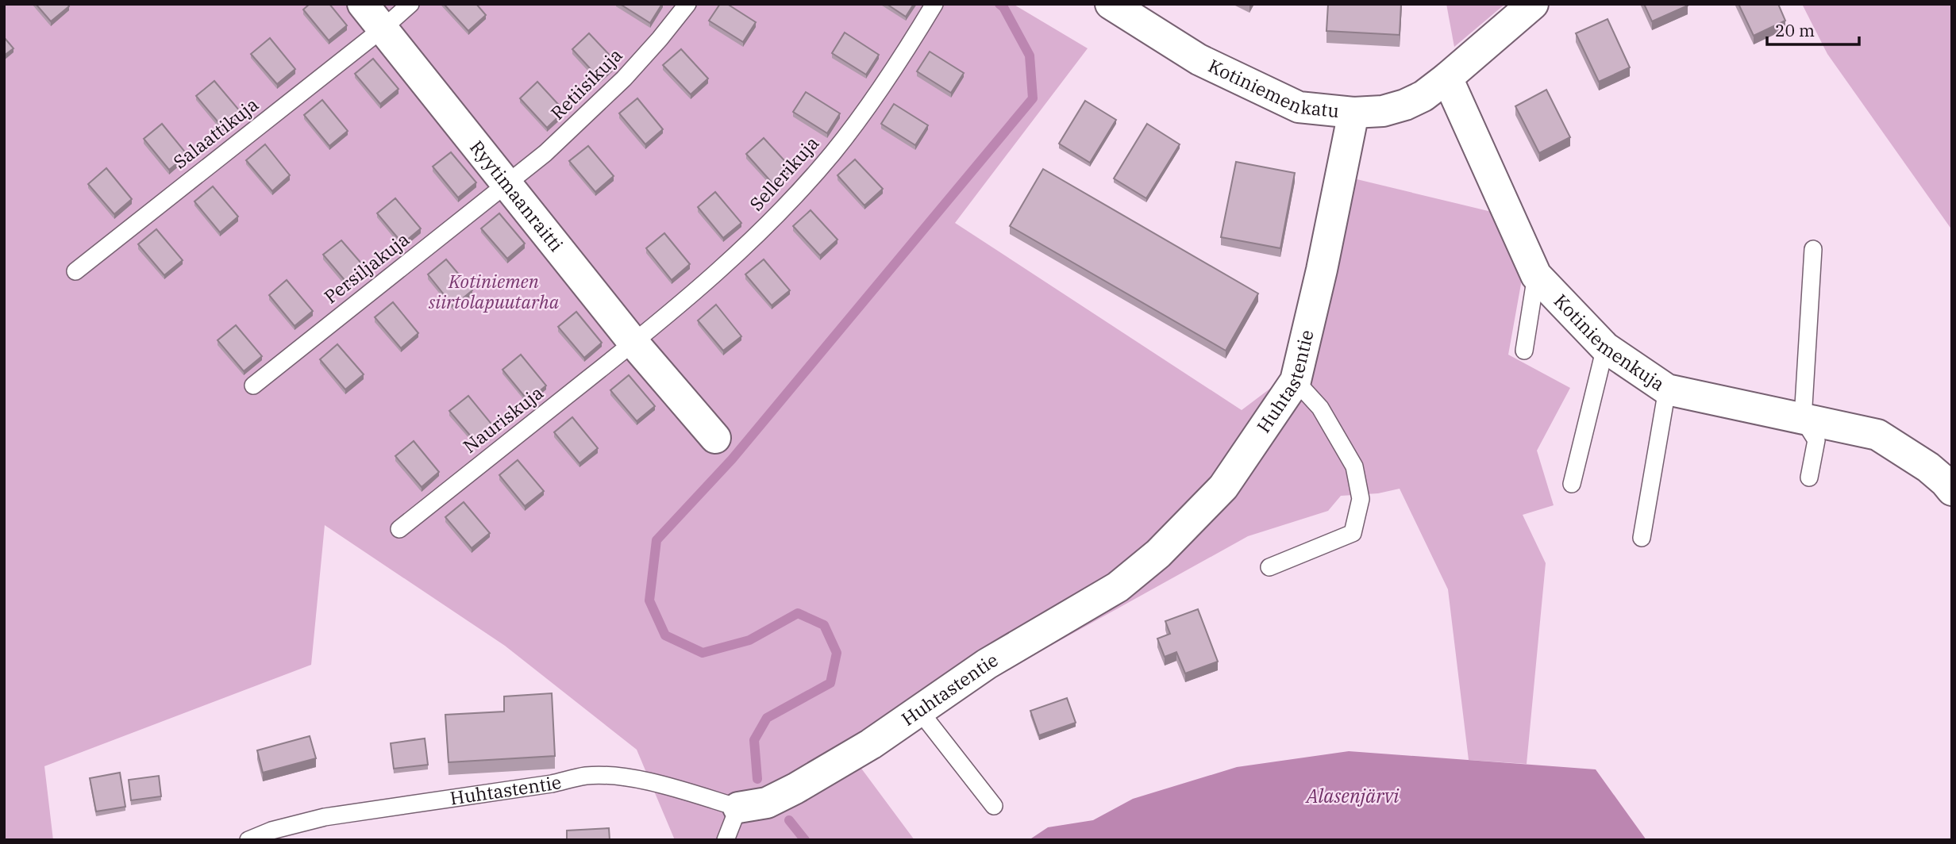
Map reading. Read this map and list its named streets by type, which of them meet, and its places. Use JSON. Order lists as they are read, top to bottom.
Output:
{
  "streets": {
    "street": [
      "Kotiniemenkatu",
      "Ryytimaanraitti",
      "Kotiniemenkuja",
      "Huhtastentie"
    ],
    "lane": [
      "Retiisikuja",
      "Salaattikuja",
      "Sellerikuja",
      "Persiljakuja",
      "Nauriskuja"
    ]
  },
  "crossings": [
    ["Retiisikuja", "Ryytimaanraitti"],
    ["Retiisikuja", "Persiljakuja"],
    ["Kotiniemenkatu", "Kotiniemenkuja"],
    ["Kotiniemenkatu", "Huhtastentie"],
    ["Salaattikuja", "Ryytimaanraitti"],
    ["Sellerikuja", "Ryytimaanraitti"],
    ["Sellerikuja", "Nauriskuja"],
    ["Ryytimaanraitti", "Persiljakuja"],
    ["Ryytimaanraitti", "Nauriskuja"]
  ],
  "water": ["Alasenjärvi"],
  "parks": ["Kotiniemen siirtolapuutarha"],
  "scale_bar": "20 m"
}
